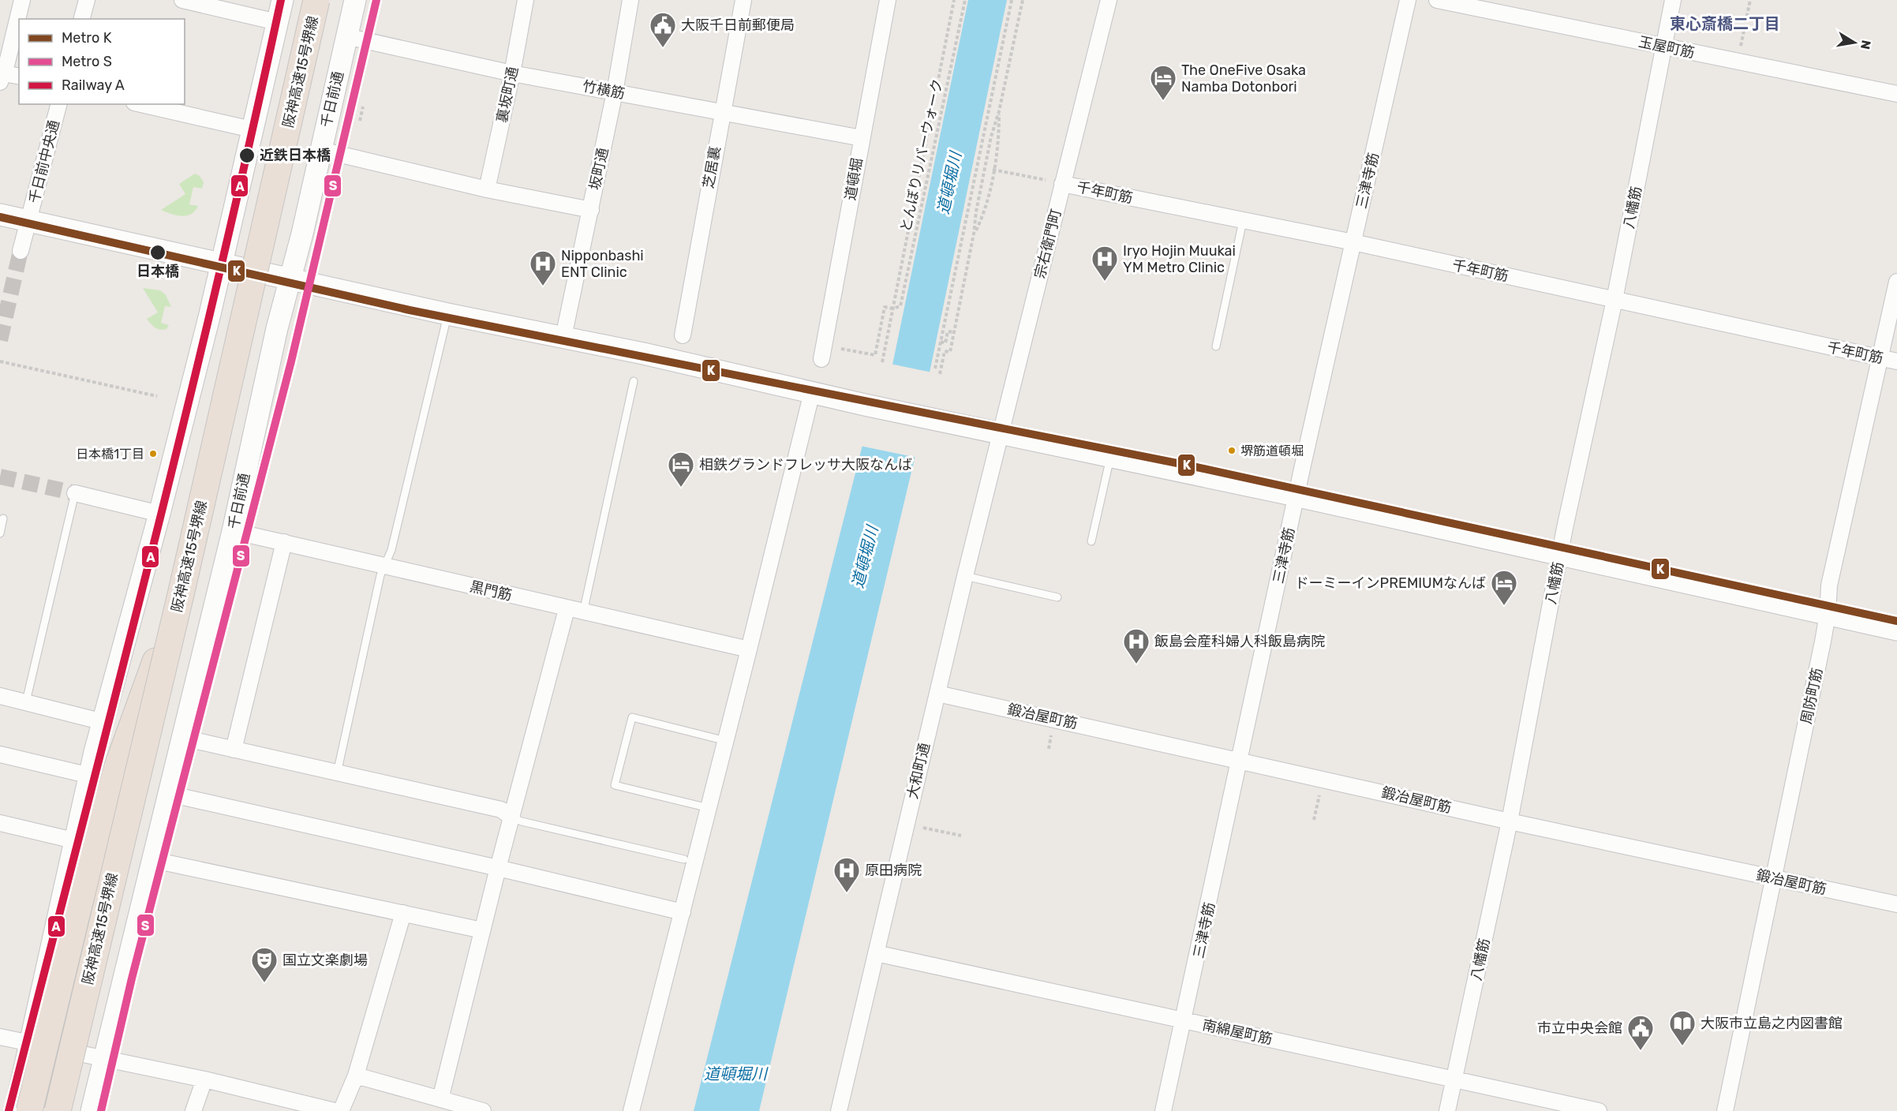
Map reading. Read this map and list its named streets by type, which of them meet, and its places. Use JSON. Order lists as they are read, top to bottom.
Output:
{
  "streets": {
    "highway": ["阪神高速15号堺線"],
    "main road": ["千日前通"],
    "street": [
      "玉屋町筋",
      "竹横筋",
      "裏坂町通",
      "千日前中央通",
      "芝居裏",
      "坂町通",
      "道頓堀",
      "三津寺筋",
      "千年町筋",
      "八幡筋",
      "宗右衛門町",
      "黒門筋",
      "周防町筋",
      "鍛冶屋町筋",
      "大和町通",
      "南綿屋町筋"
    ],
    "path": ["とんぼりリバーウォーク"]
  },
  "crossings": [
    ["玉屋町筋", "八幡筋"],
    ["竹横筋", "裏坂町通"],
    ["竹横筋", "千日前通"],
    ["竹横筋", "芝居裏"],
    ["竹横筋", "坂町通"],
    ["竹横筋", "道頓堀"],
    ["千日前通", "黒門筋"],
    ["三津寺筋", "千年町筋"],
    ["三津寺筋", "鍛冶屋町筋"],
    ["三津寺筋", "南綿屋町筋"],
    ["千年町筋", "八幡筋"],
    ["千年町筋", "宗右衛門町"],
    ["千年町筋", "周防町筋"],
    ["八幡筋", "鍛冶屋町筋"],
    ["八幡筋", "南綿屋町筋"],
    ["宗右衛門町", "大和町通"],
    ["周防町筋", "鍛冶屋町筋"],
    ["鍛冶屋町筋", "大和町通"],
    ["大和町通", "南綿屋町筋"]
  ],
  "districts": ["東心斎橋二丁目"],
  "water": ["道頓堀川"],
  "places": {
    "public building": ["大阪千日前郵便局", "市立中央会館"],
    "hotel": ["The OneFive Osaka Namba Dotonbori", "相鉄グランドフレッサ大阪なんば", "ドーミーインPREMIUMなんば"],
    "other": [
      "近鉄日本橋",
      "日本橋",
      "堺筋道頓堀",
      "日本橋1丁目"
    ],
    "hospital": [
      "Iryo Hojin Muukai YM Metro Clinic",
      "Nipponbashi ENT Clinic",
      "飯島会産科婦人科飯島病院",
      "原田病院"
    ],
    "theatre": ["国立文楽劇場"],
    "library": ["大阪市立島之内図書館"]
  },
  "lines": ["metro line S", "rail line A", "metro line K"],
  "legend": ["Metro K", "Metro S", "Railway A"],
  "north": "right"
}
